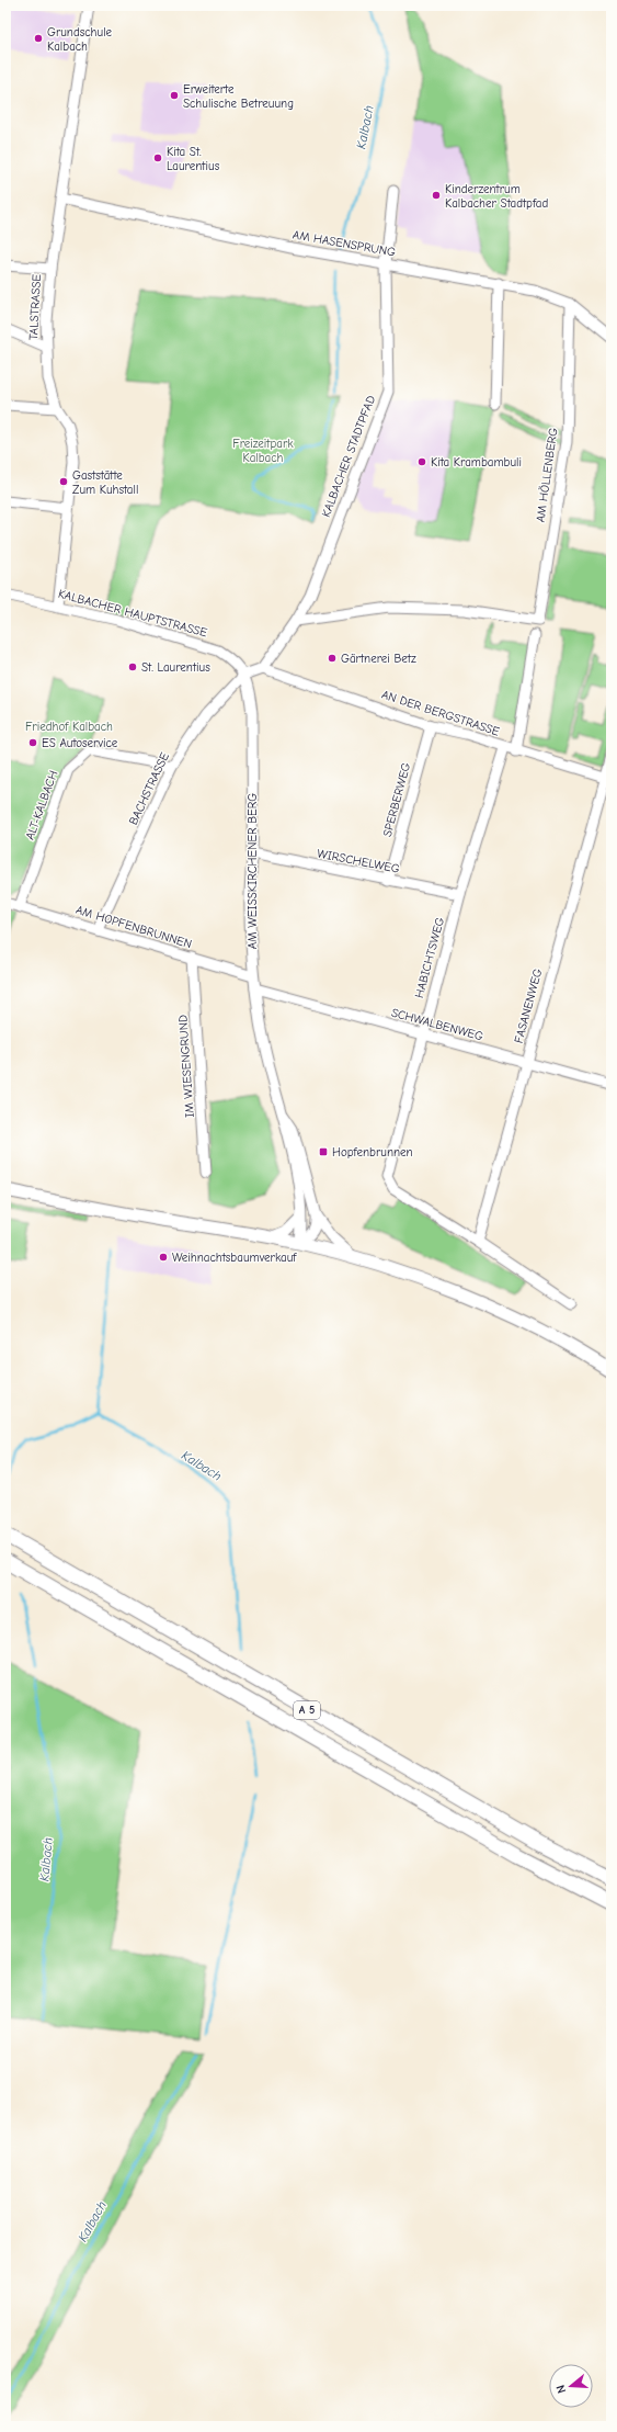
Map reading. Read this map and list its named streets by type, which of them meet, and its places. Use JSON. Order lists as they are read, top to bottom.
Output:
{
  "streets": {
    "highway": ["A 5"],
    "main road": ["AM WEISSKIRCHENER BERG"],
    "street": [
      "AM HASENSPRUNG",
      "TALSTRASSE",
      "KALBACHER STADTPFAD",
      "AM HÖLLENBERG",
      "KALBACHER HAUPTSTRASSE",
      "AN DER BERGSTRASSE",
      "BACHSTRASSE",
      "SPERBERWEG",
      "ALT-KALBACH",
      "WIRSCHELWEG",
      "AM HOPFENBRUNNEN",
      "HABICHTSWEG",
      "FASANENWEG",
      "SCHWALBENWEG",
      "IM WIESENGRUND"
    ]
  },
  "crossings": [
    ["AM HASENSPRUNG", "TALSTRASSE"],
    ["AM HASENSPRUNG", "KALBACHER STADTPFAD"],
    ["AM HASENSPRUNG", "AM HÖLLENBERG"],
    ["TALSTRASSE", "KALBACHER HAUPTSTRASSE"],
    ["KALBACHER STADTPFAD", "AM HÖLLENBERG"],
    ["KALBACHER STADTPFAD", "AN DER BERGSTRASSE"],
    ["KALBACHER HAUPTSTRASSE", "BACHSTRASSE"],
    ["KALBACHER HAUPTSTRASSE", "AM WEISSKIRCHENER BERG"],
    ["AN DER BERGSTRASSE", "SPERBERWEG"],
    ["AN DER BERGSTRASSE", "HABICHTSWEG"],
    ["AN DER BERGSTRASSE", "FASANENWEG"],
    ["BACHSTRASSE", "ALT-KALBACH"],
    ["BACHSTRASSE", "AM WEISSKIRCHENER BERG"],
    ["BACHSTRASSE", "AM HOPFENBRUNNEN"],
    ["SPERBERWEG", "WIRSCHELWEG"],
    ["ALT-KALBACH", "AM HOPFENBRUNNEN"],
    ["WIRSCHELWEG", "AM WEISSKIRCHENER BERG"],
    ["WIRSCHELWEG", "HABICHTSWEG"],
    ["AM WEISSKIRCHENER BERG", "AM HOPFENBRUNNEN"],
    ["AM WEISSKIRCHENER BERG", "SCHWALBENWEG"],
    ["AM HOPFENBRUNNEN", "IM WIESENGRUND"],
    ["HABICHTSWEG", "FASANENWEG"],
    ["HABICHTSWEG", "SCHWALBENWEG"],
    ["FASANENWEG", "SCHWALBENWEG"]
  ],
  "water": ["Kalbach"],
  "parks": ["Freizeitpark Kalbach", "Friedhof Kalbach"],
  "places": {
    "other": [
      "Grundschule Kalbach",
      "Erweiterte Schulische Betreuung",
      "Kita St. Laurentius",
      "Kinderzentrum Kalbacher Stadtpfad",
      "Kita Krambambuli",
      "Gaststätte Zum Kuhstall",
      "Gärtnerei Betz",
      "St. Laurentius",
      "ES Autoservice",
      "Weihnachtsbaumverkauf"
    ],
    "transit": ["Hopfenbrunnen"]
  },
  "north": "left"
}
